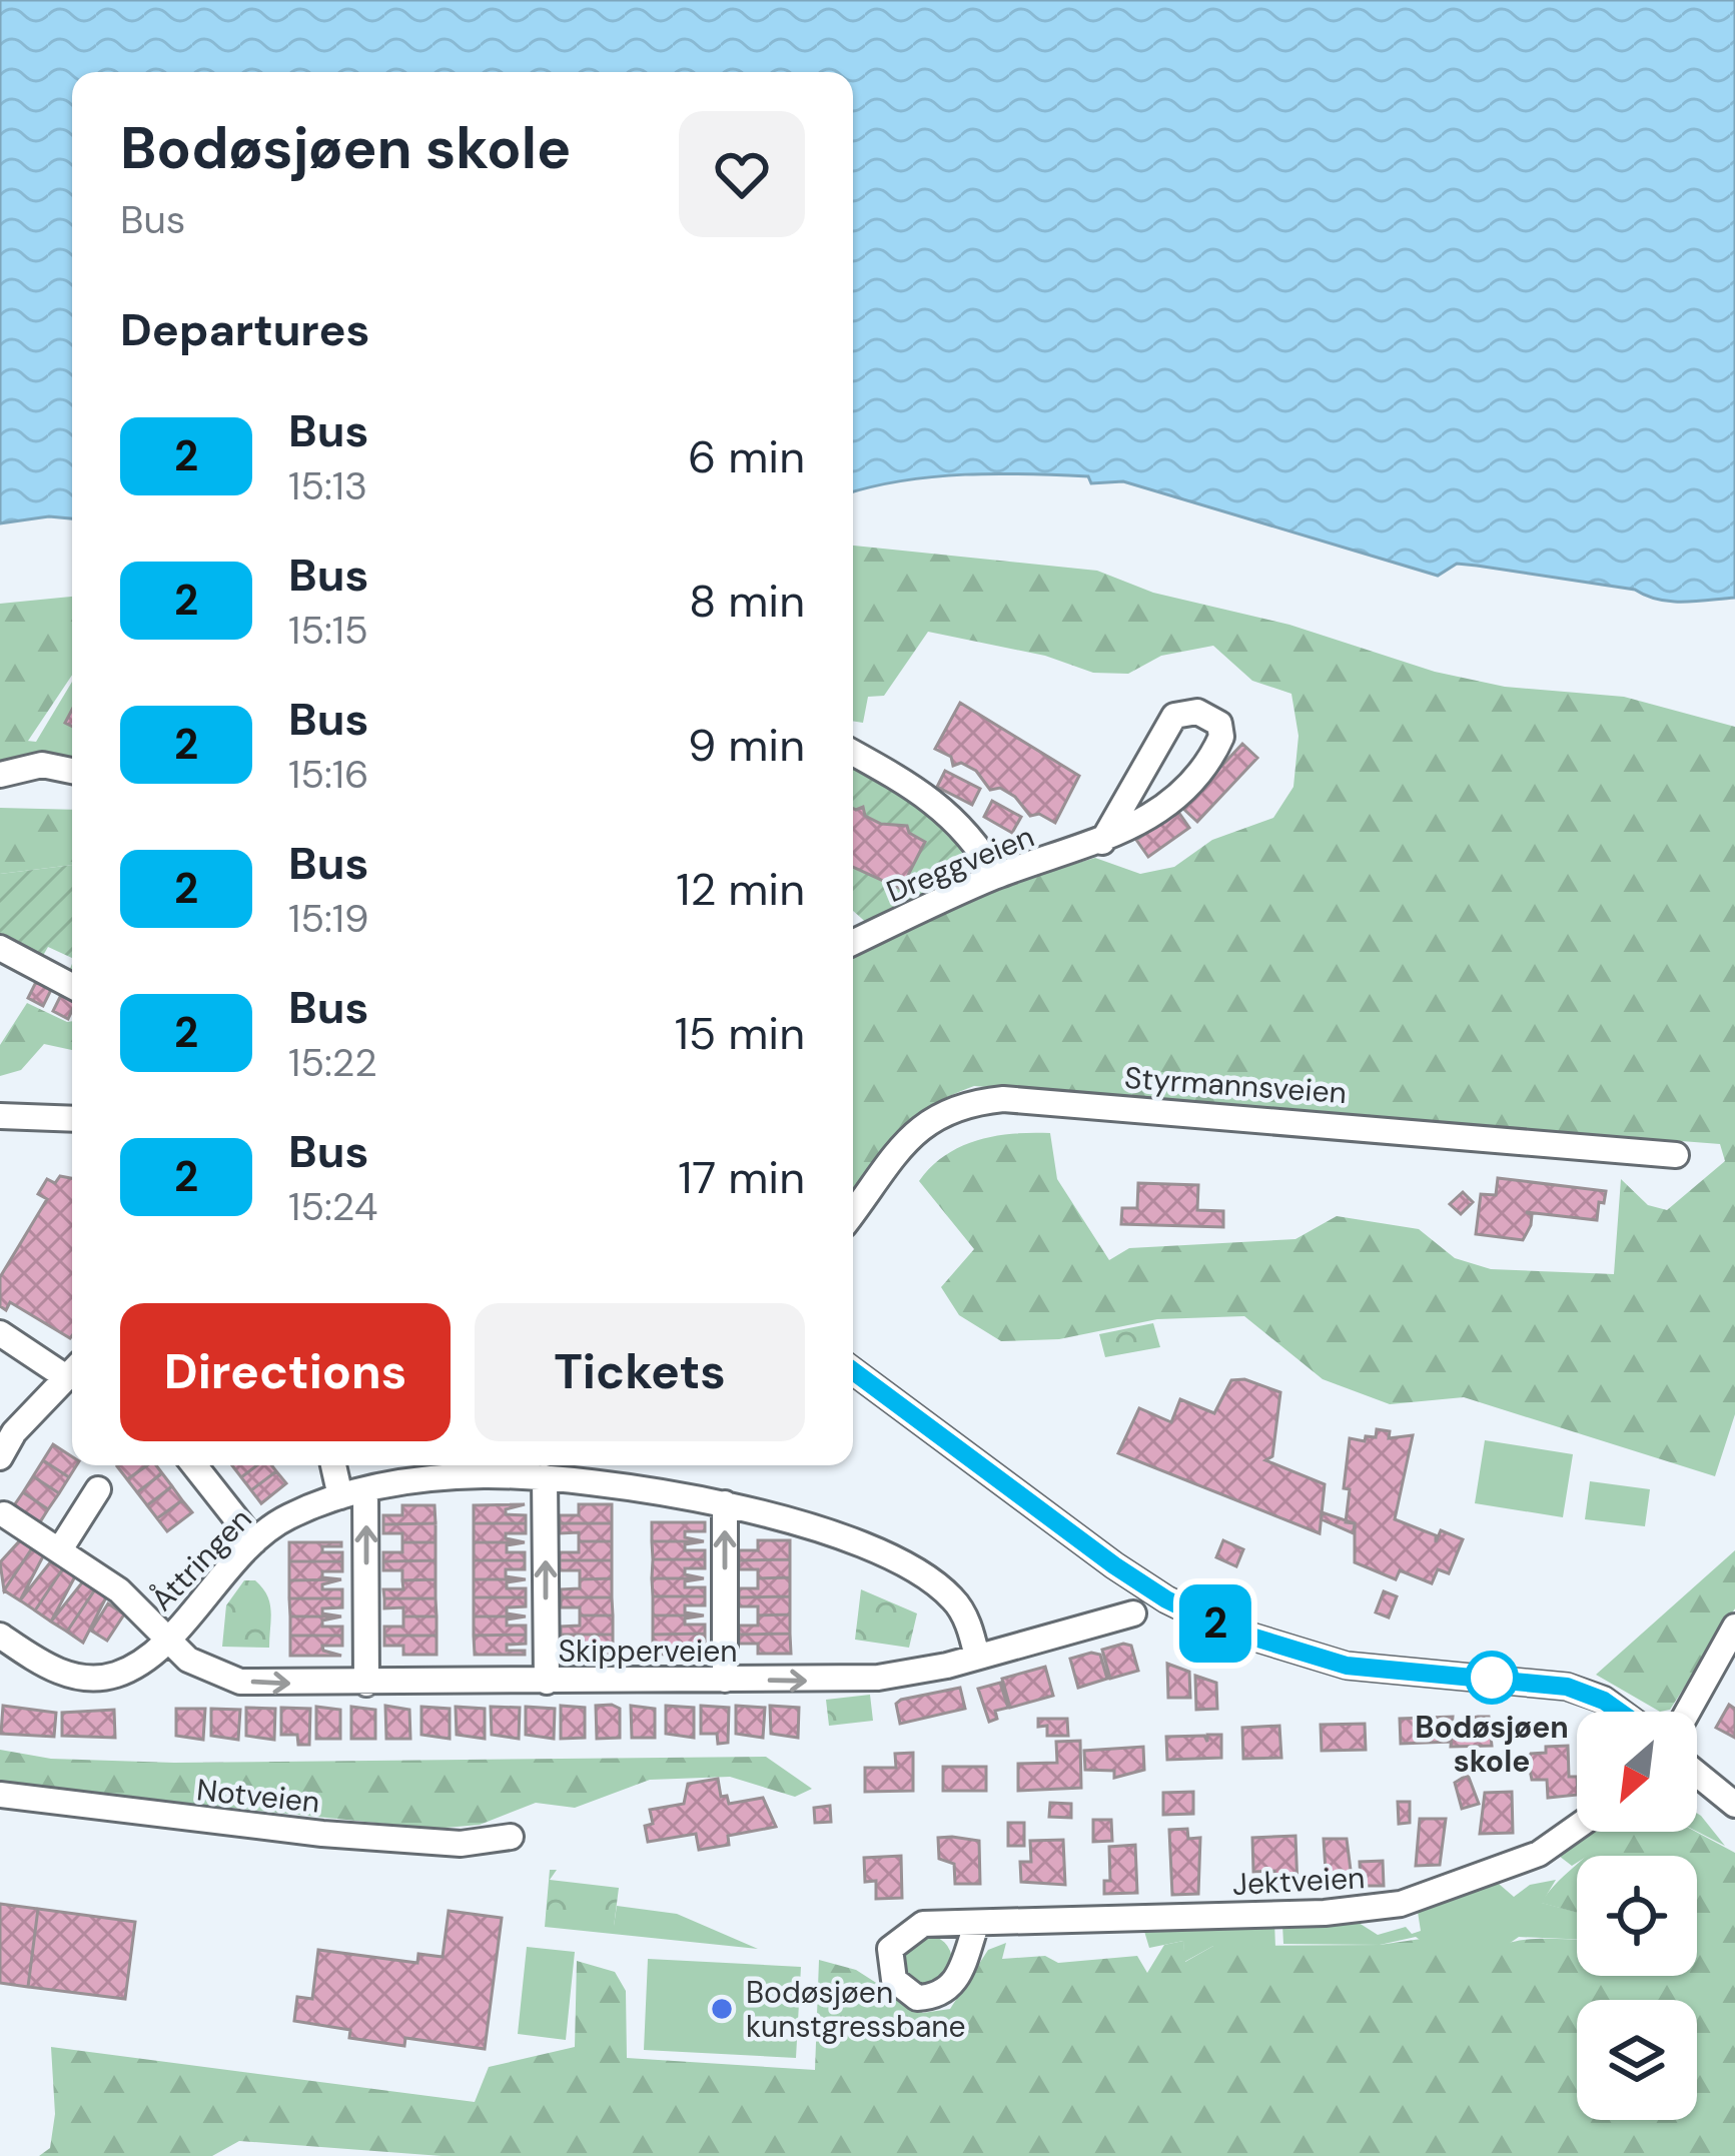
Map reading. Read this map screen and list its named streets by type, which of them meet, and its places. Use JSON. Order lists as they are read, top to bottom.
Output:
{
  "streets": {
    "street": [
      "Dreggveien",
      "Styrmannsveien",
      "Åttringen",
      "Skipperveien",
      "Notveien",
      "Jektveien"
    ]
  },
  "crossings": [
    ["Åttringen", "Skipperveien"]
  ],
  "one_way": ["Skipperveien"],
  "places": ["Bodøsjøen skole", "Bodøsjøen kunstgressbane"],
  "lines": ["bus line 2"],
  "north": "bottom left",
  "page": {
    "on_map": "2",
    "heading": [
      ["Bodøsjøen skole", "Bus"],
      "Departures"
    ],
    "list": [
      {
        "mark": "2",
        "name": "Bus",
        "note": "15:13",
        "value": "6 min"
      },
      {
        "mark": "2",
        "name": "Bus",
        "note": "15:15",
        "value": "8 min"
      },
      {
        "mark": "2",
        "name": "Bus",
        "note": "15:16",
        "value": "9 min"
      },
      {
        "mark": "2",
        "name": "Bus",
        "note": "15:19",
        "value": "12 min"
      },
      {
        "mark": "2",
        "name": "Bus",
        "note": "15:22",
        "value": "15 min"
      },
      {
        "mark": "2",
        "name": "Bus",
        "note": "15:24",
        "value": "17 min"
      }
    ],
    "buttons": ["Directions", "Tickets"]
  }
}
